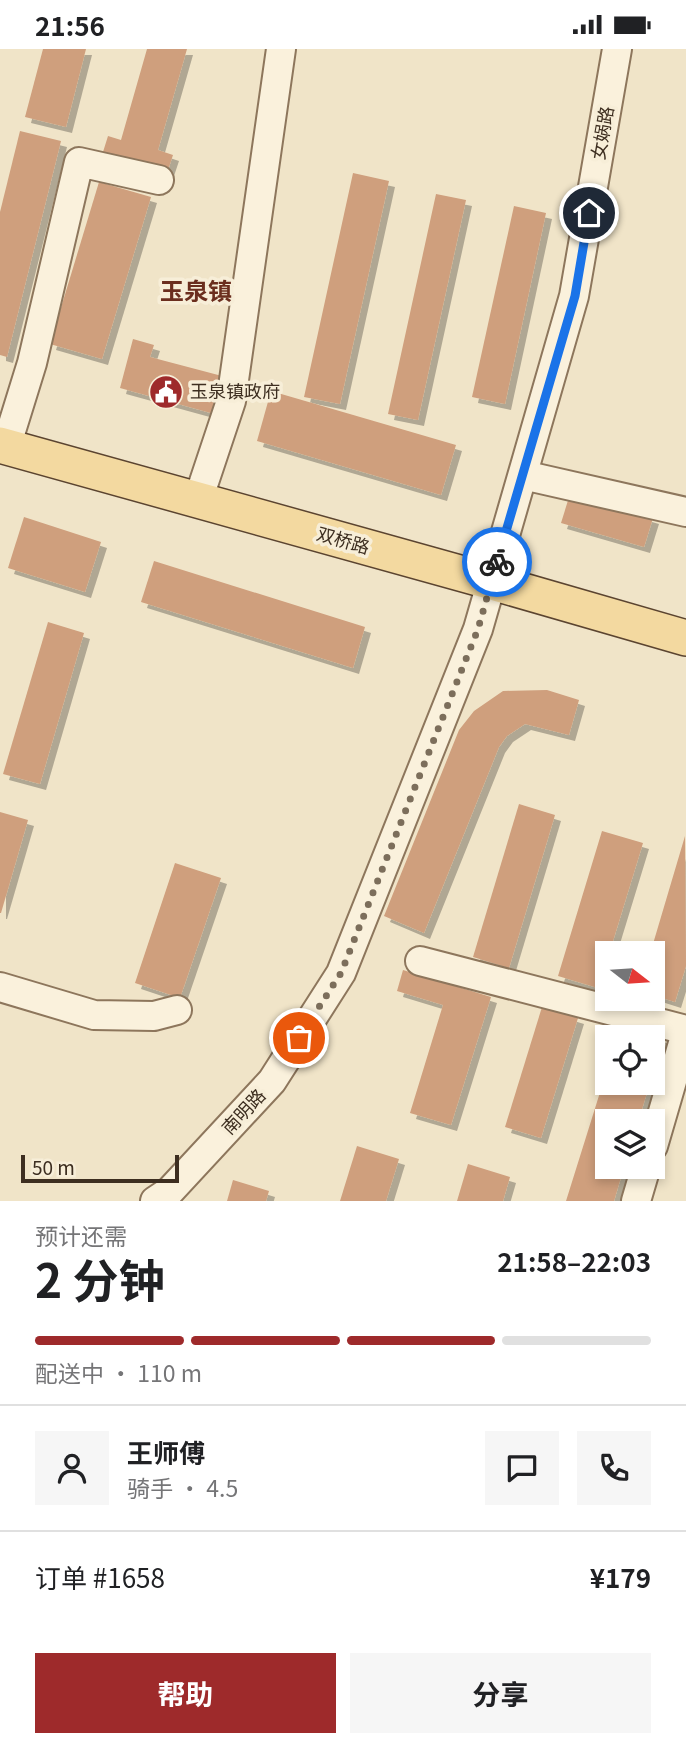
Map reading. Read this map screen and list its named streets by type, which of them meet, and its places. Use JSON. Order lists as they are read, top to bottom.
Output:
{
  "streets": {
    "main road": ["双桥路"],
    "street": ["女娲路", "南明路"]
  },
  "crossings": [
    ["女娲路", "双桥路"],
    ["女娲路", "南明路"],
    ["双桥路", "南明路"]
  ],
  "districts": ["玉泉镇"],
  "places": {
    "public building": ["玉泉镇政府"]
  },
  "scale_bar": "50 m",
  "north": "right",
  "page": {
    "status": "21:56",
    "scale": "50 m",
    "heading": ["2 分钟", "预计还需", "21:58–22:03"],
    "panel": [
      "王师傅",
      "骑手 · 4.5",
      "订单 #1658",
      "¥179"
    ],
    "bar": "配送中 · 110 m",
    "buttons": ["帮助", "分享"]
  }
}
